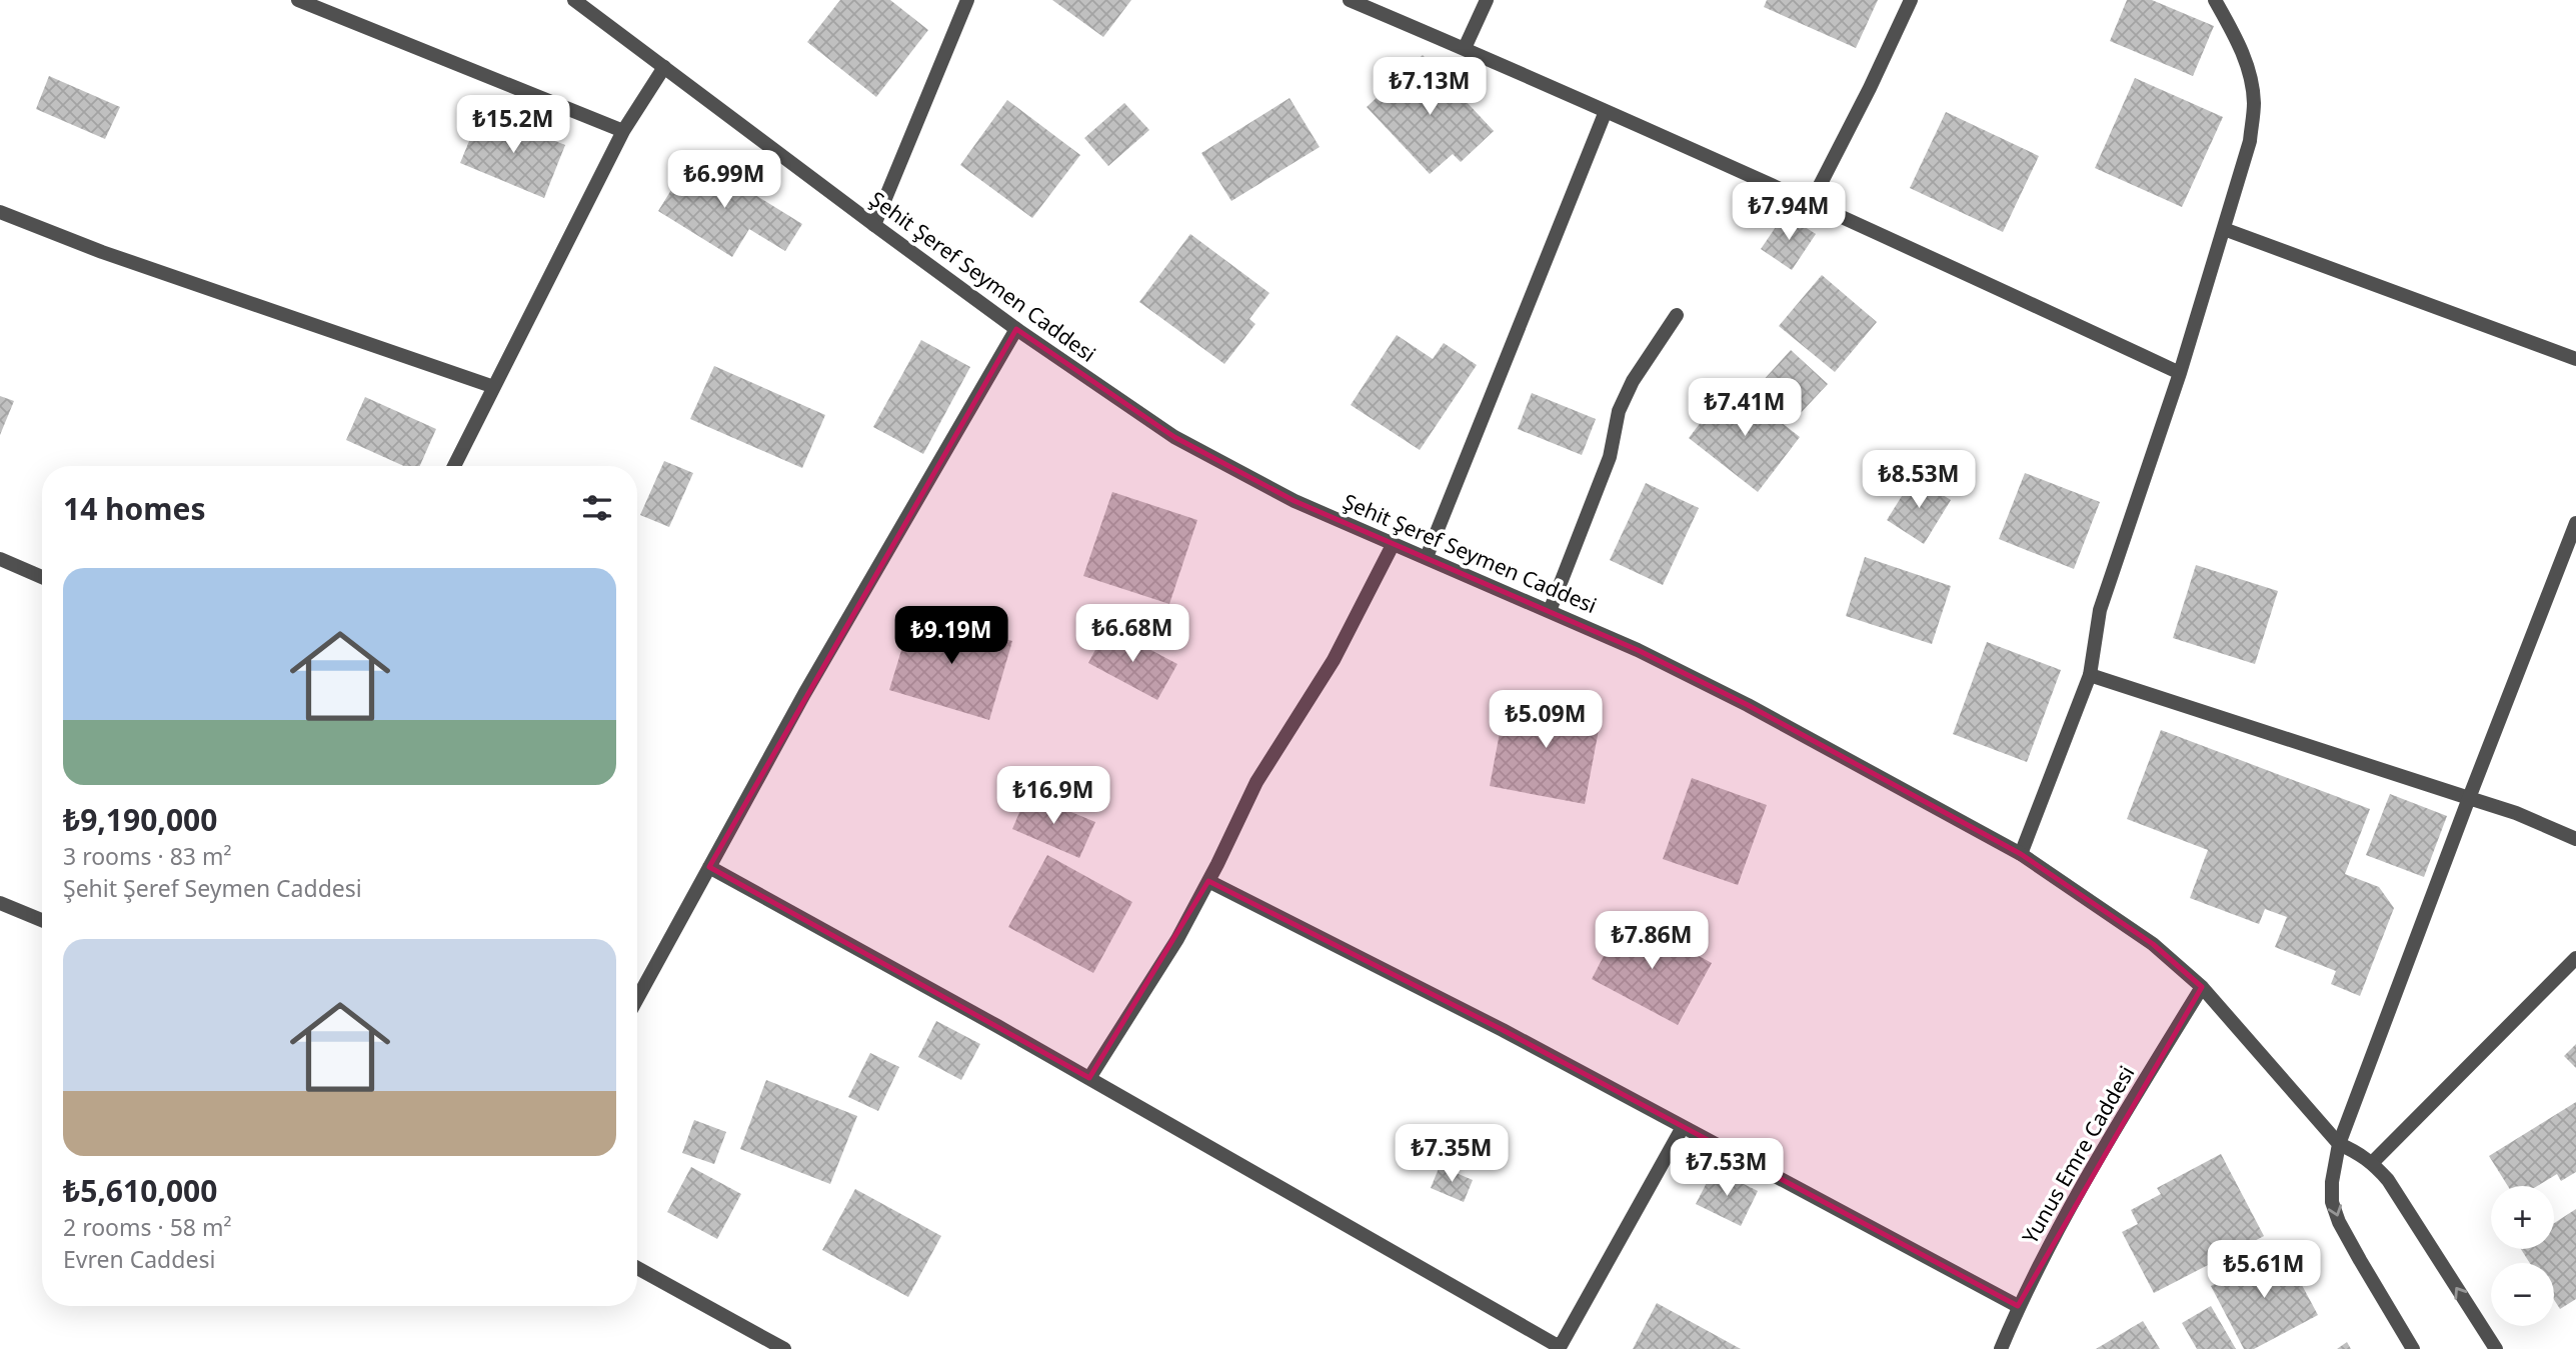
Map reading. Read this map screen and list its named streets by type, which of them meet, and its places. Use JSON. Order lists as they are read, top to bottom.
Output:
{
  "streets": {
    "street": ["Şehit Şeref Seymen Caddesi", "Yunus Emre Caddesi"]
  },
  "crossings": [
    ["Şehit Şeref Seymen Caddesi", "Yunus Emre Caddesi"]
  ],
  "page": {
    "price": [
      "₺7.13M",
      "₺15.2M",
      "₺6.99M",
      "₺7.94M",
      "₺7.41M",
      "₺8.53M",
      "₺6.68M",
      "₺9.19M",
      "₺5.09M",
      "₺16.9M",
      "₺7.86M",
      "₺7.35M",
      "₺7.53M",
      "₺5.61M"
    ],
    "heading": "14 homes",
    "list": [
      {
        "name": "₺9,190,000",
        "note": "3 rooms · 83 m² · Şehit Şeref Seymen Caddesi"
      },
      {
        "name": "₺5,610,000",
        "note": "2 rooms · 58 m² · Evren Caddesi"
      }
    ],
    "map_buttons": ["+", "−"]
  }
}
